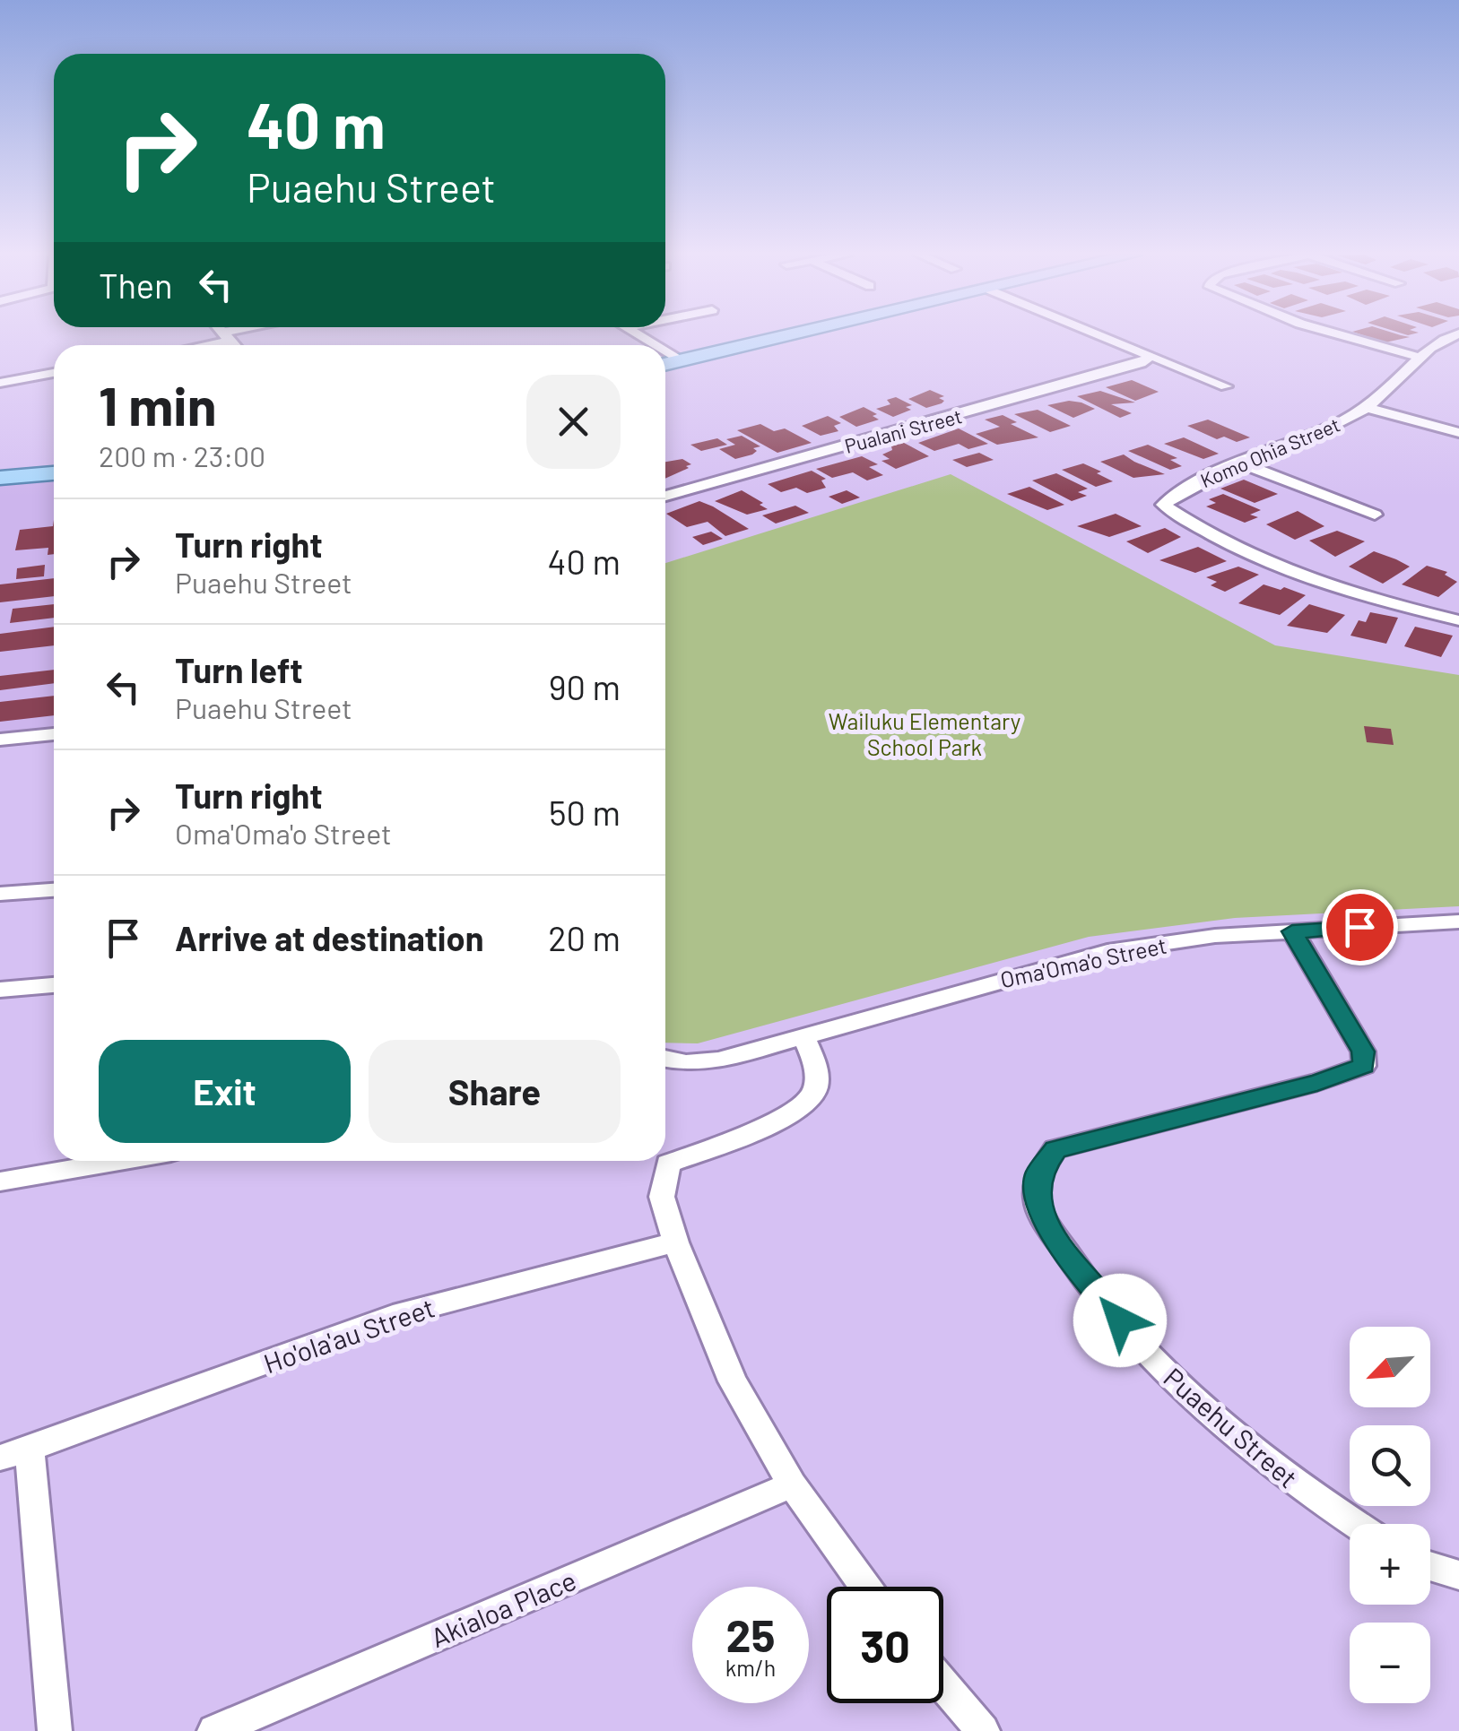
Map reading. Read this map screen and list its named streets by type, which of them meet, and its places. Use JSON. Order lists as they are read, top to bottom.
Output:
{
  "streets": {
    "street": [
      "Pualani Street",
      "Komo Ohia Street",
      "Oma'Oma'o Street",
      "Ho'ola'au Street",
      "Puaehu Street",
      "Akialoa Place"
    ]
  },
  "crossings": [
    ["Oma'Oma'o Street", "Puaehu Street"]
  ],
  "parks": ["Wailuku Elementary School Park"],
  "north": "bottom left",
  "page": {
    "turn": ["40 m", "Puaehu Street"],
    "then": "Then",
    "heading": ["1 min", "200 m · 23:00"],
    "list": [
      {
        "name": "Turn right",
        "note": "Puaehu Street",
        "value": "40 m"
      },
      {
        "name": "Turn left",
        "note": "Puaehu Street",
        "value": "90 m"
      },
      {
        "name": "Turn right",
        "note": "Oma'Oma'o Street",
        "value": "50 m"
      },
      {
        "name": "Arrive at destination",
        "value": "20 m"
      }
    ],
    "buttons": ["Exit", "Share"],
    "map_buttons": ["+", "−"],
    "speed": "25 km/h",
    "limit": "30"
  }
}
